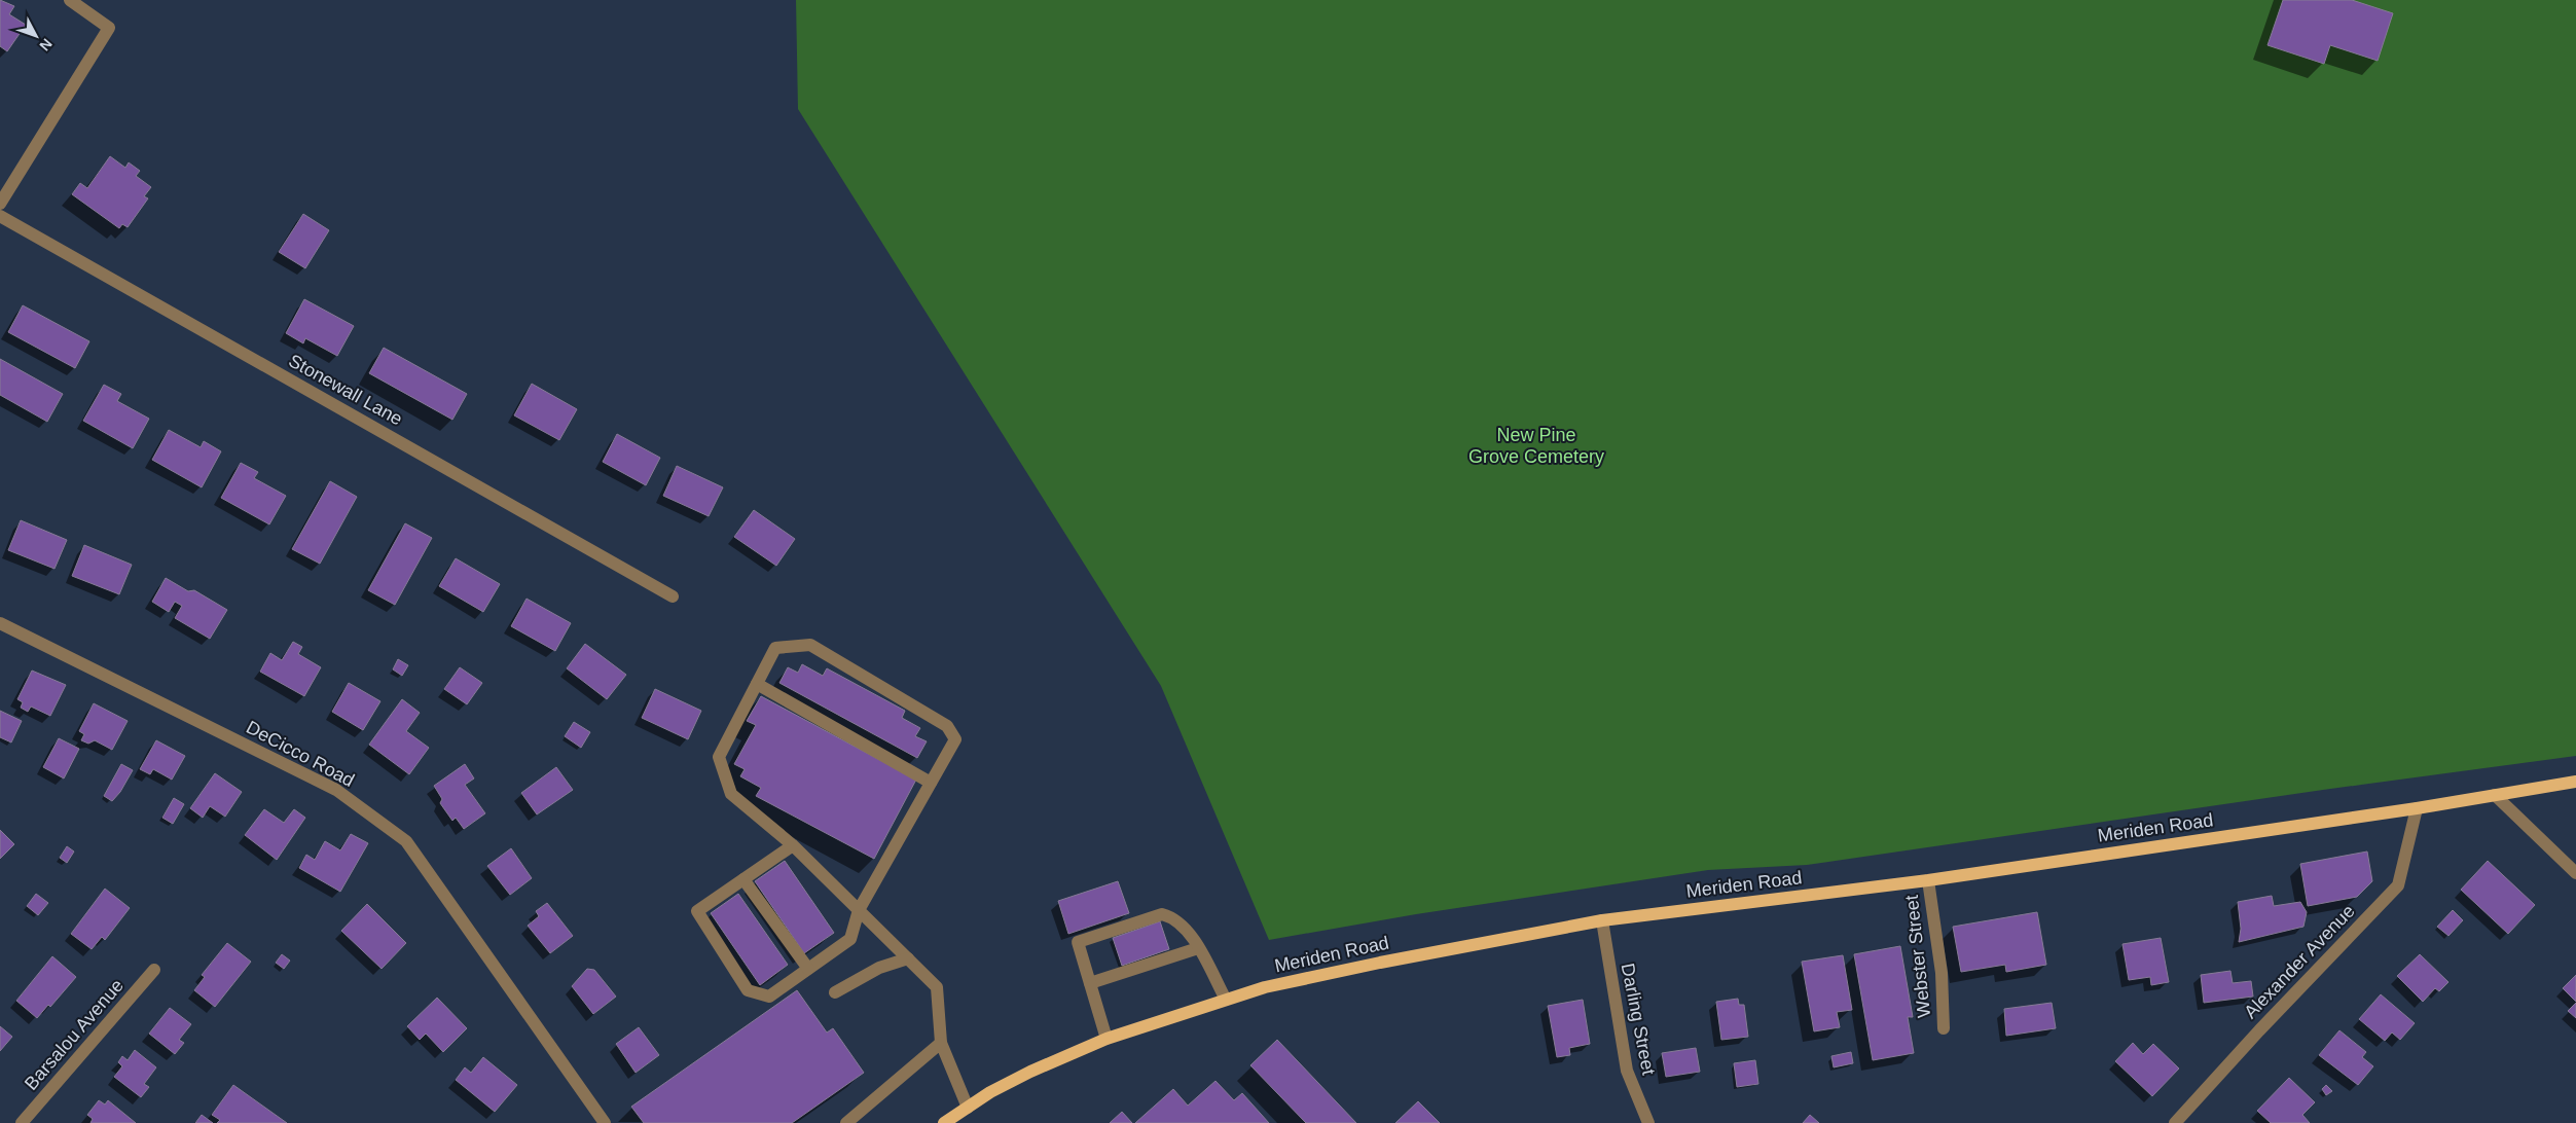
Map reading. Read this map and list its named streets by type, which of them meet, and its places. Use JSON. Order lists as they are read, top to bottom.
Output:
{
  "streets": {
    "main road": ["Meriden Road"],
    "street": [
      "Stonewall Lane",
      "DeCicco Road",
      "Webster Street",
      "Alexander Avenue",
      "Darling Street",
      "Barsalou Avenue"
    ]
  },
  "crossings": [
    ["Meriden Road", "Webster Street"],
    ["Meriden Road", "Alexander Avenue"],
    ["Meriden Road", "Darling Street"]
  ],
  "parks": ["New Pine Grove Cemetery"],
  "north": "bottom right"
}
